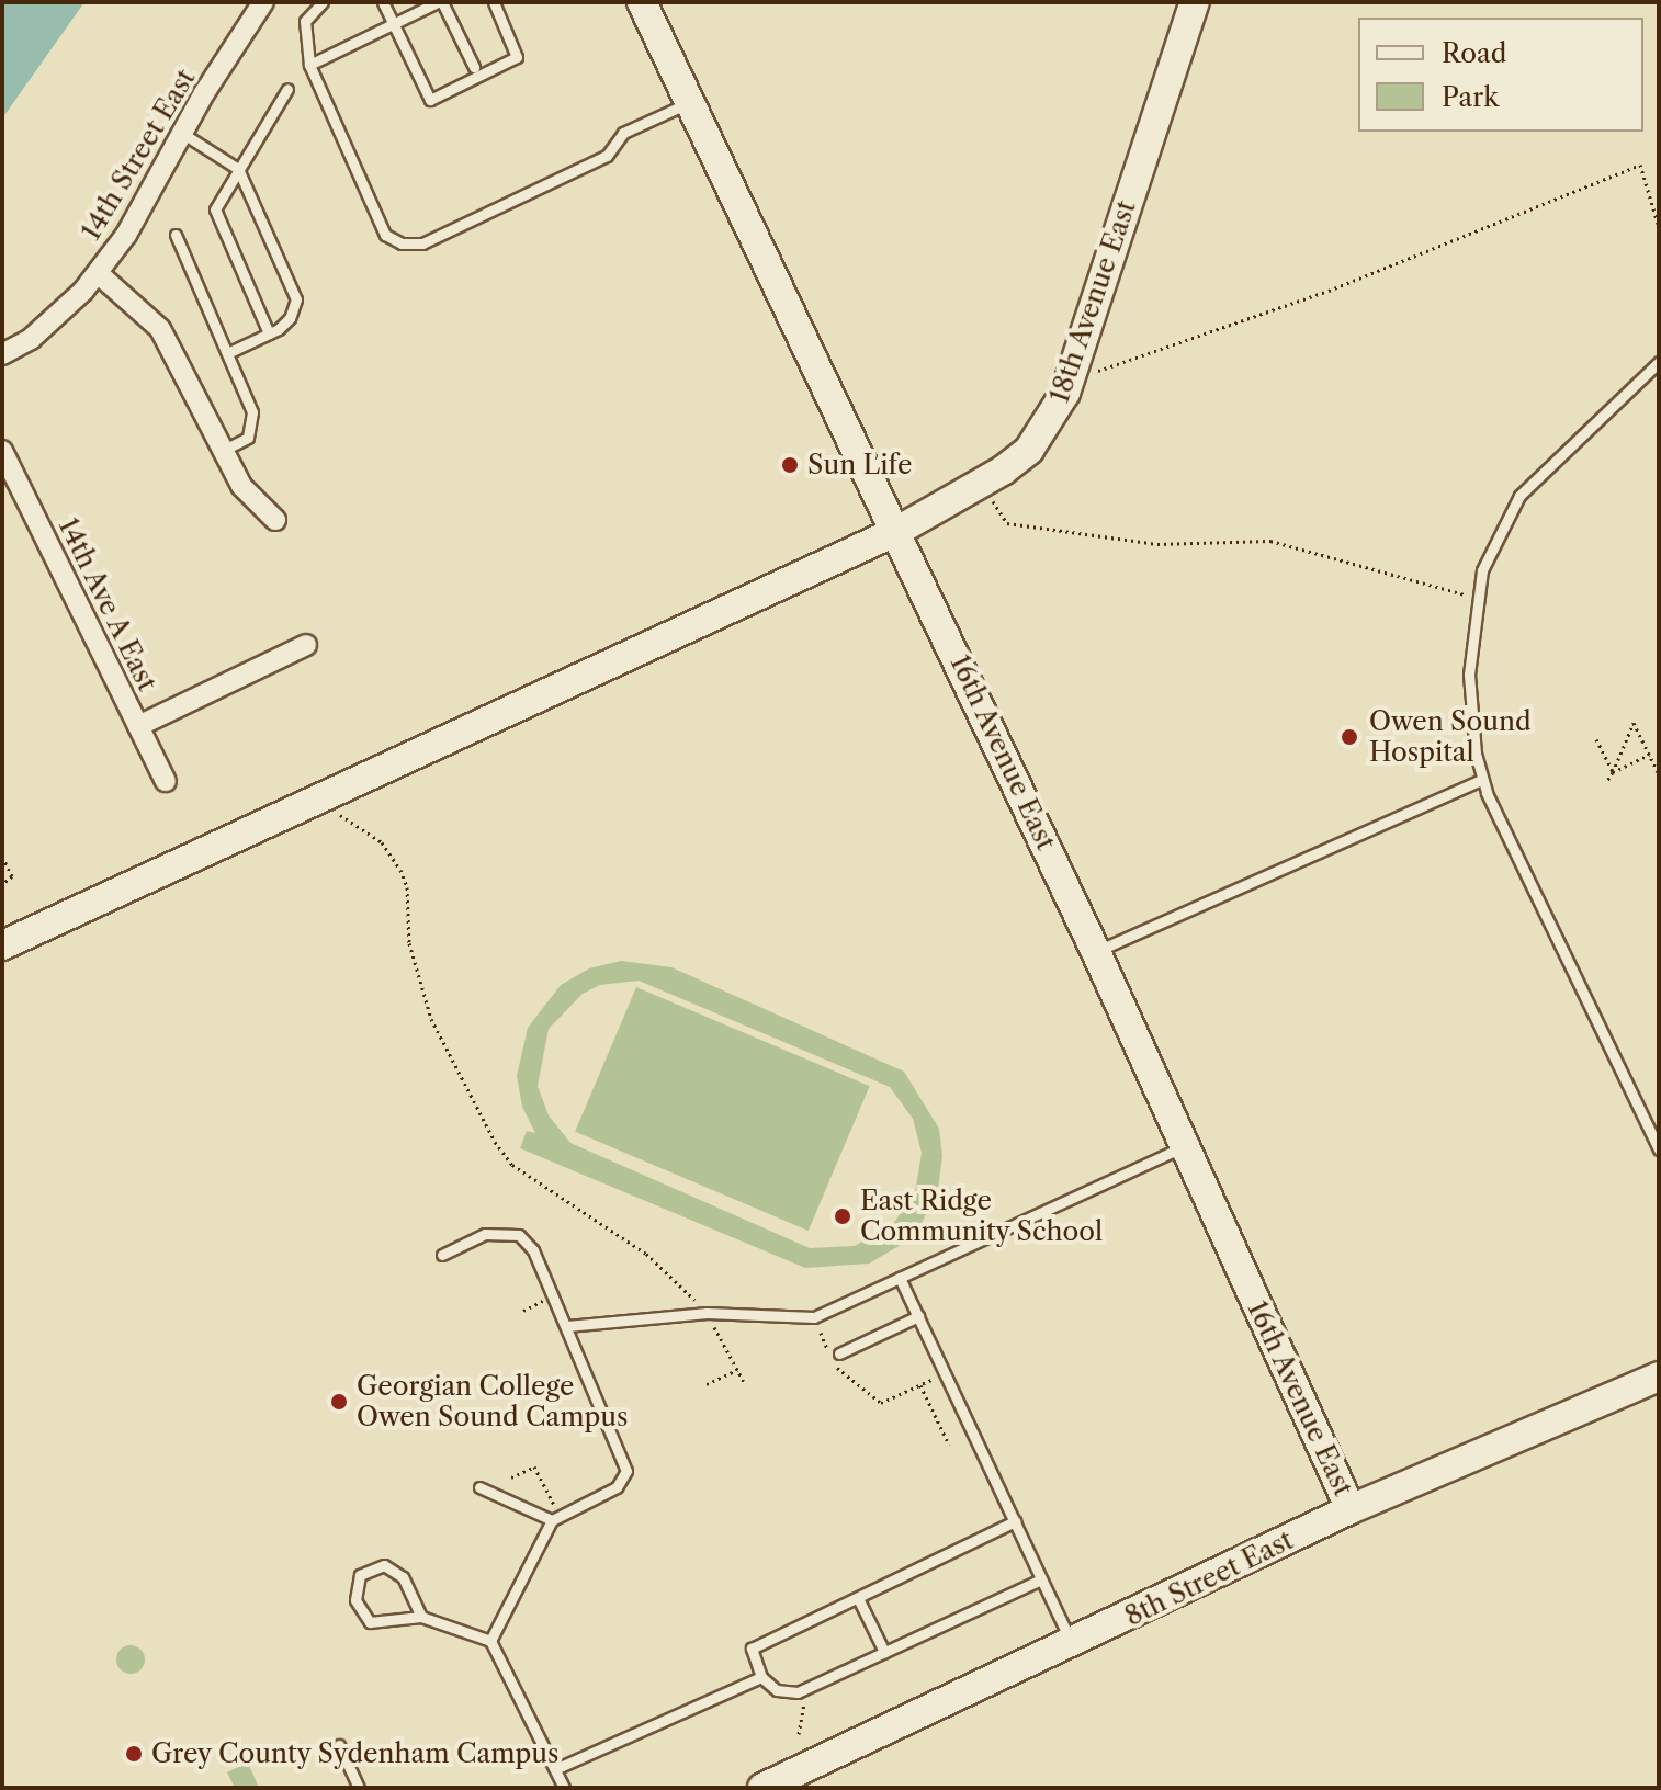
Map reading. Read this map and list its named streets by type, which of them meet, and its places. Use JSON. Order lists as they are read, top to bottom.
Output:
{
  "streets": {
    "street": [
      "14th Street East",
      "18th Avenue East",
      "14th Ave A East",
      "16th Avenue East",
      "8th Street East"
    ]
  },
  "crossings": [
    ["18th Avenue East", "16th Avenue East"],
    ["16th Avenue East", "8th Street East"]
  ],
  "places": [
    "Sun Life",
    "Owen Sound Hospital",
    "East Ridge Community School",
    "Georgian College Owen Sound Campus",
    "Grey County Sydenham Campus"
  ],
  "legend": ["Road", "Park"]
}
